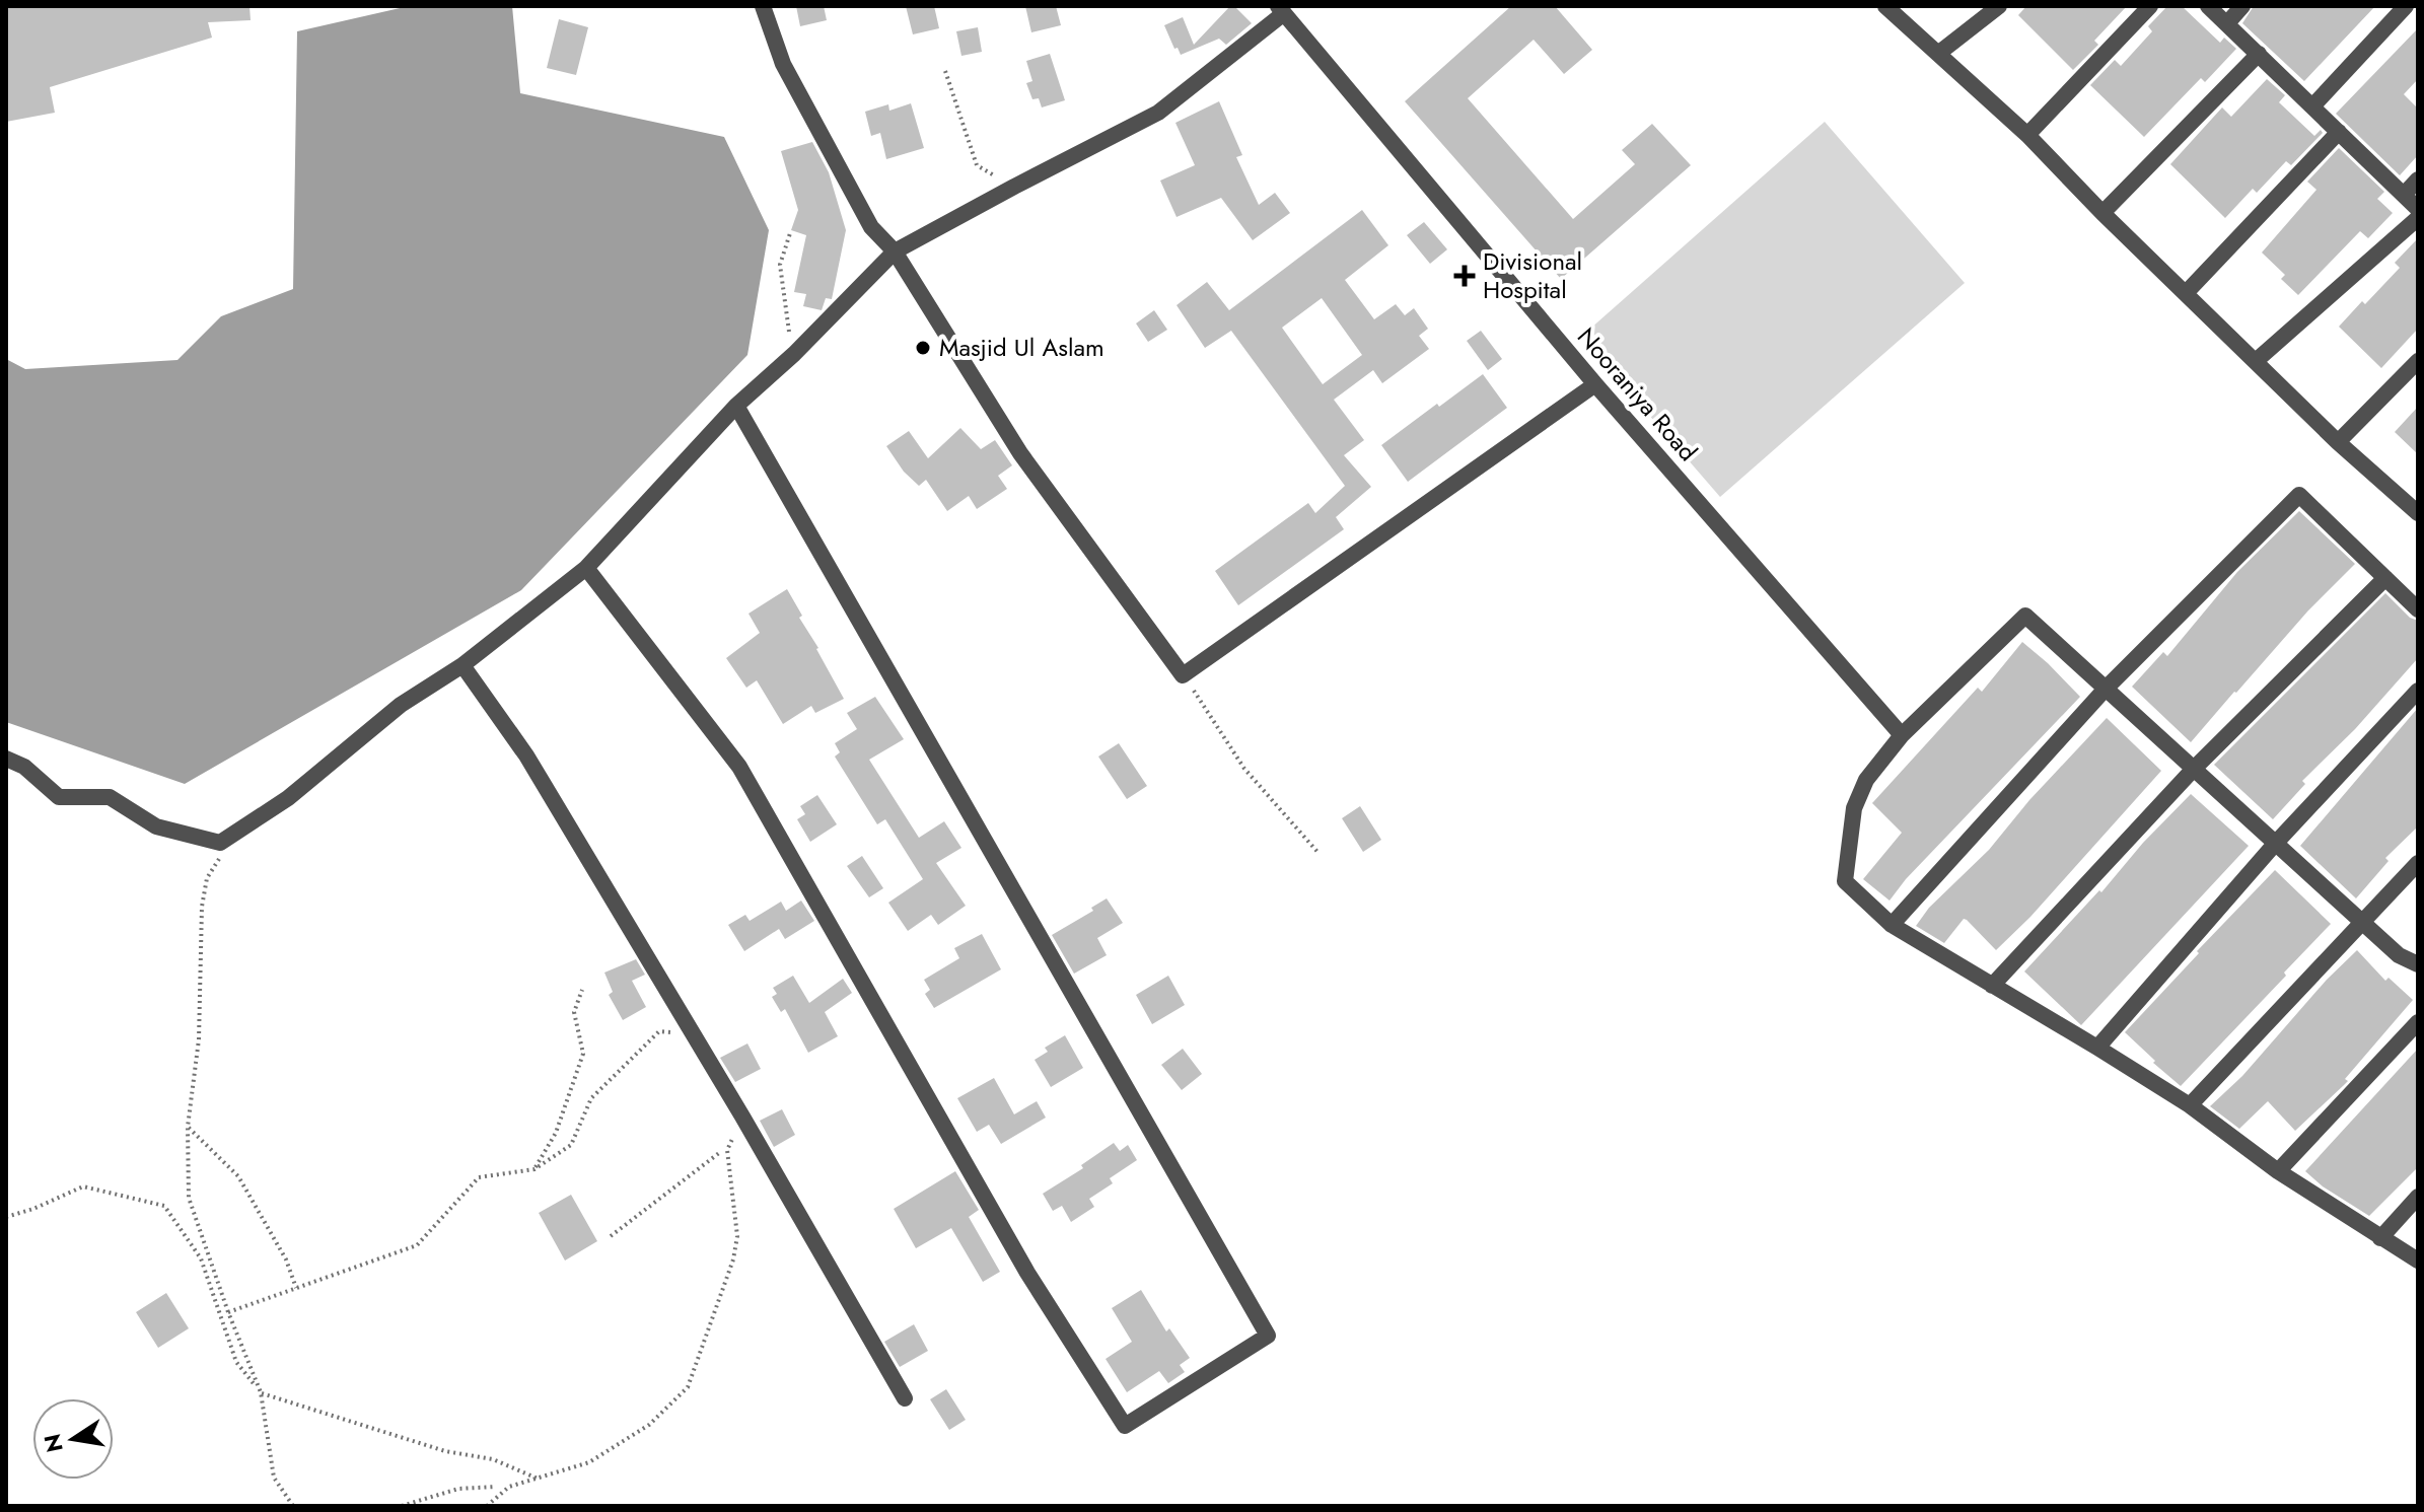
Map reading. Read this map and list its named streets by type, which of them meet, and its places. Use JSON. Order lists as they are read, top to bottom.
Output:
{
  "streets": {
    "street": ["Nooraniya Road"]
  },
  "places": {
    "health": ["Divisional Hospital"],
    "other": ["Masjid Ul Aslam"]
  },
  "north": "left"
}
